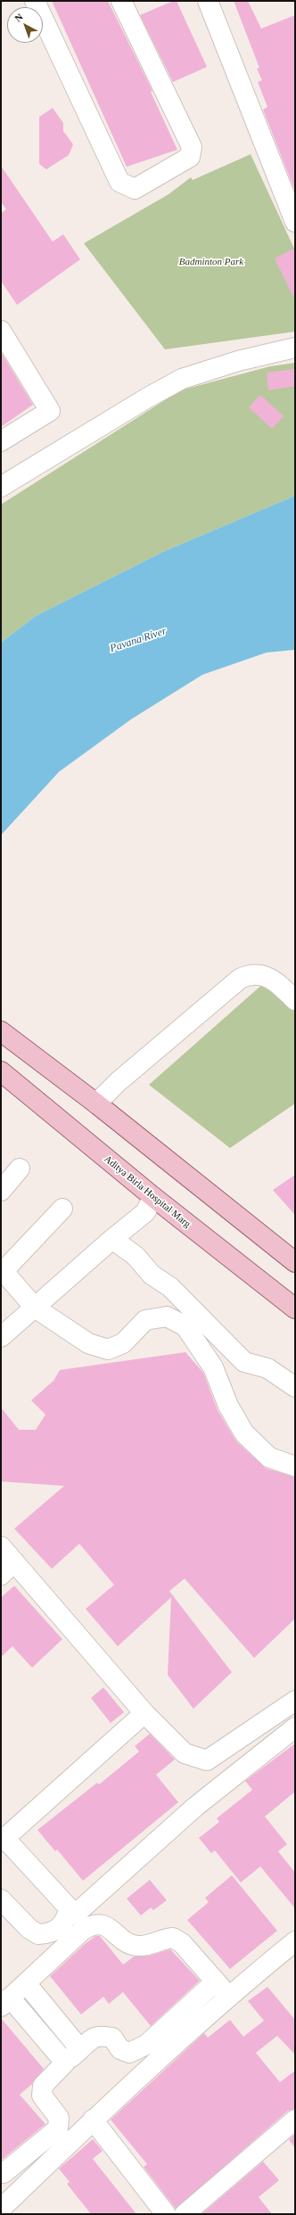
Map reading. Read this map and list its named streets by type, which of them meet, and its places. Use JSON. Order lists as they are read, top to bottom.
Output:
{
  "streets": {
    "main road": ["Aditya Birla Hospital Marg"]
  },
  "water": ["Pavana River"],
  "parks": ["Badminton Park"],
  "north": "top left"
}
